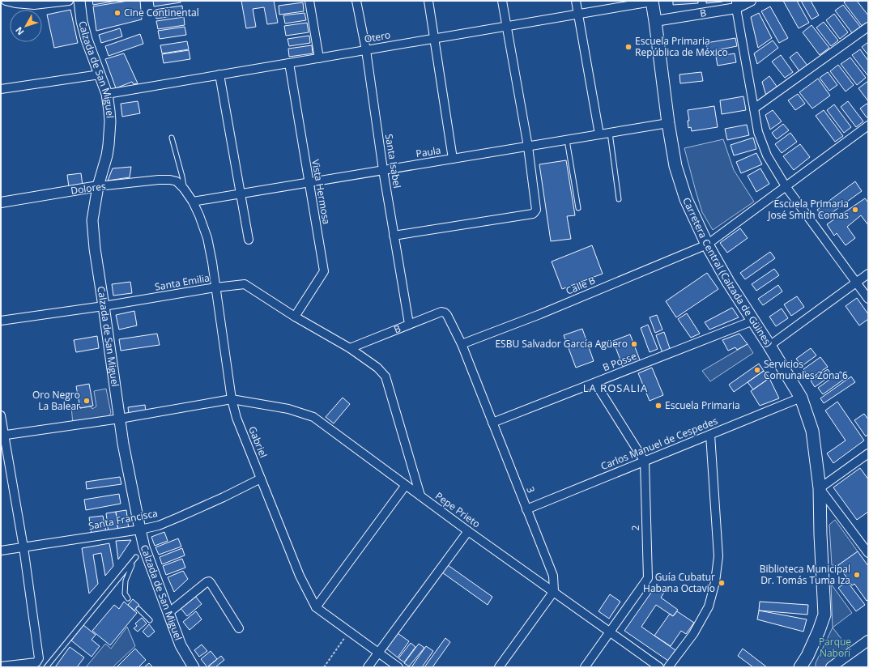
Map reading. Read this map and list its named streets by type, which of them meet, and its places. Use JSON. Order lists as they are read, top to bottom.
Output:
{
  "streets": {
    "main road": ["Calzada de San Miguel", "Carretera Central (Calzada de Güines)"],
    "street": [
      "B",
      "Otero",
      "Paula",
      "Santa Isabel",
      "Dolores",
      "Vista Hermosa",
      "Santa Emilia",
      "Calle B",
      "B Posse",
      "Gabriel",
      "Carlos Manuel de Cespedes",
      "3",
      "Pepe Prieto",
      "Santa Francisca",
      "2"
    ]
  },
  "crossings": [
    ["B", "Santa Isabel"],
    ["B", "Carretera Central (Calzada de Güines)"],
    ["B", "Santa Emilia"],
    ["B", "3"],
    ["Otero", "Calzada de San Miguel"],
    ["Otero", "Santa Isabel"],
    ["Otero", "Vista Hermosa"],
    ["Otero", "Carretera Central (Calzada de Güines)"],
    ["Calzada de San Miguel", "Dolores"],
    ["Calzada de San Miguel", "Santa Emilia"],
    ["Calzada de San Miguel", "Pepe Prieto"],
    ["Calzada de San Miguel", "Santa Francisca"],
    ["Paula", "Santa Isabel"],
    ["Paula", "Vista Hermosa"],
    ["Paula", "Carretera Central (Calzada de Güines)"],
    ["Paula", "Gabriel"],
    ["Dolores", "Gabriel"],
    ["Vista Hermosa", "Santa Emilia"],
    ["Carretera Central (Calzada de Güines)", "Calle B"],
    ["Carretera Central (Calzada de Güines)", "B Posse"],
    ["Carretera Central (Calzada de Güines)", "Carlos Manuel de Cespedes"],
    ["Santa Emilia", "Gabriel"],
    ["Santa Emilia", "Pepe Prieto"],
    ["Calle B", "3"],
    ["B Posse", "3"],
    ["Gabriel", "Pepe Prieto"],
    ["Gabriel", "Santa Francisca"],
    ["Carlos Manuel de Cespedes", "3"],
    ["Carlos Manuel de Cespedes", "2"],
    ["3", "Pepe Prieto"],
    ["Pepe Prieto", "2"]
  ],
  "districts": ["LA ROSALIA"],
  "parks": ["Parque Naborí"],
  "places": [
    "Cine Continental",
    "Escuela Primaria República de México",
    "Escuela Primaria José Smith Comas",
    "ESBU Salvador García Agüero",
    "Servicios Comunales Zona 6",
    "Oro Negro La Balear",
    "Escuela Primaria",
    "Biblioteca Municipal Dr. Tomás Tuma Iza",
    "Guía Cubatur Habana Octavio"
  ],
  "north": "bottom left"
}
